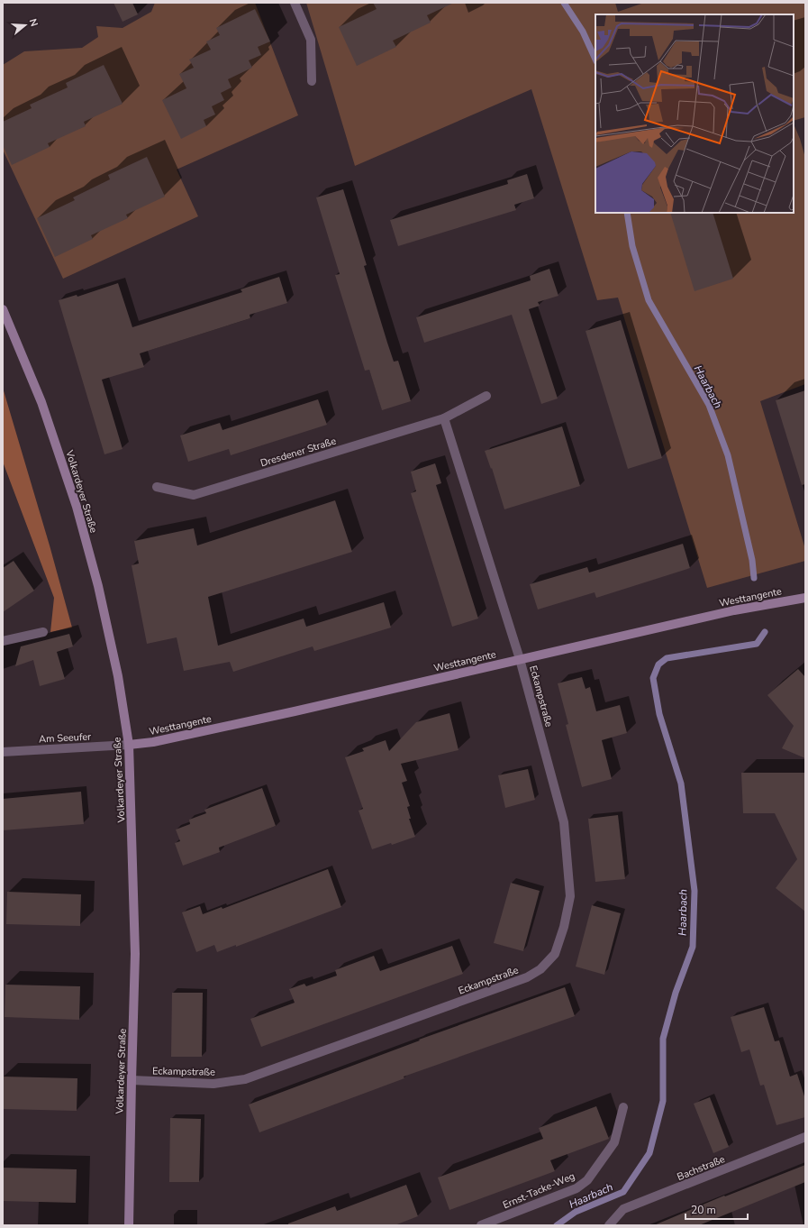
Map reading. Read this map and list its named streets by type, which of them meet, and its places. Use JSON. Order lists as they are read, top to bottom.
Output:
{
  "streets": {
    "main road": ["Volkardeyer Straße", "Westtangente"],
    "street": [
      "Dresdener Straße",
      "Eckampstraße",
      "Am Seeufer",
      "Bachstraße",
      "Ernst-Tacke-Weg"
    ]
  },
  "crossings": [
    ["Volkardeyer Straße", "Westtangente"],
    ["Volkardeyer Straße", "Eckampstraße"],
    ["Volkardeyer Straße", "Am Seeufer"],
    ["Westtangente", "Eckampstraße"],
    ["Westtangente", "Am Seeufer"]
  ],
  "water": ["Haarbach"],
  "scale_bar": "20 m",
  "north": "right"
}
